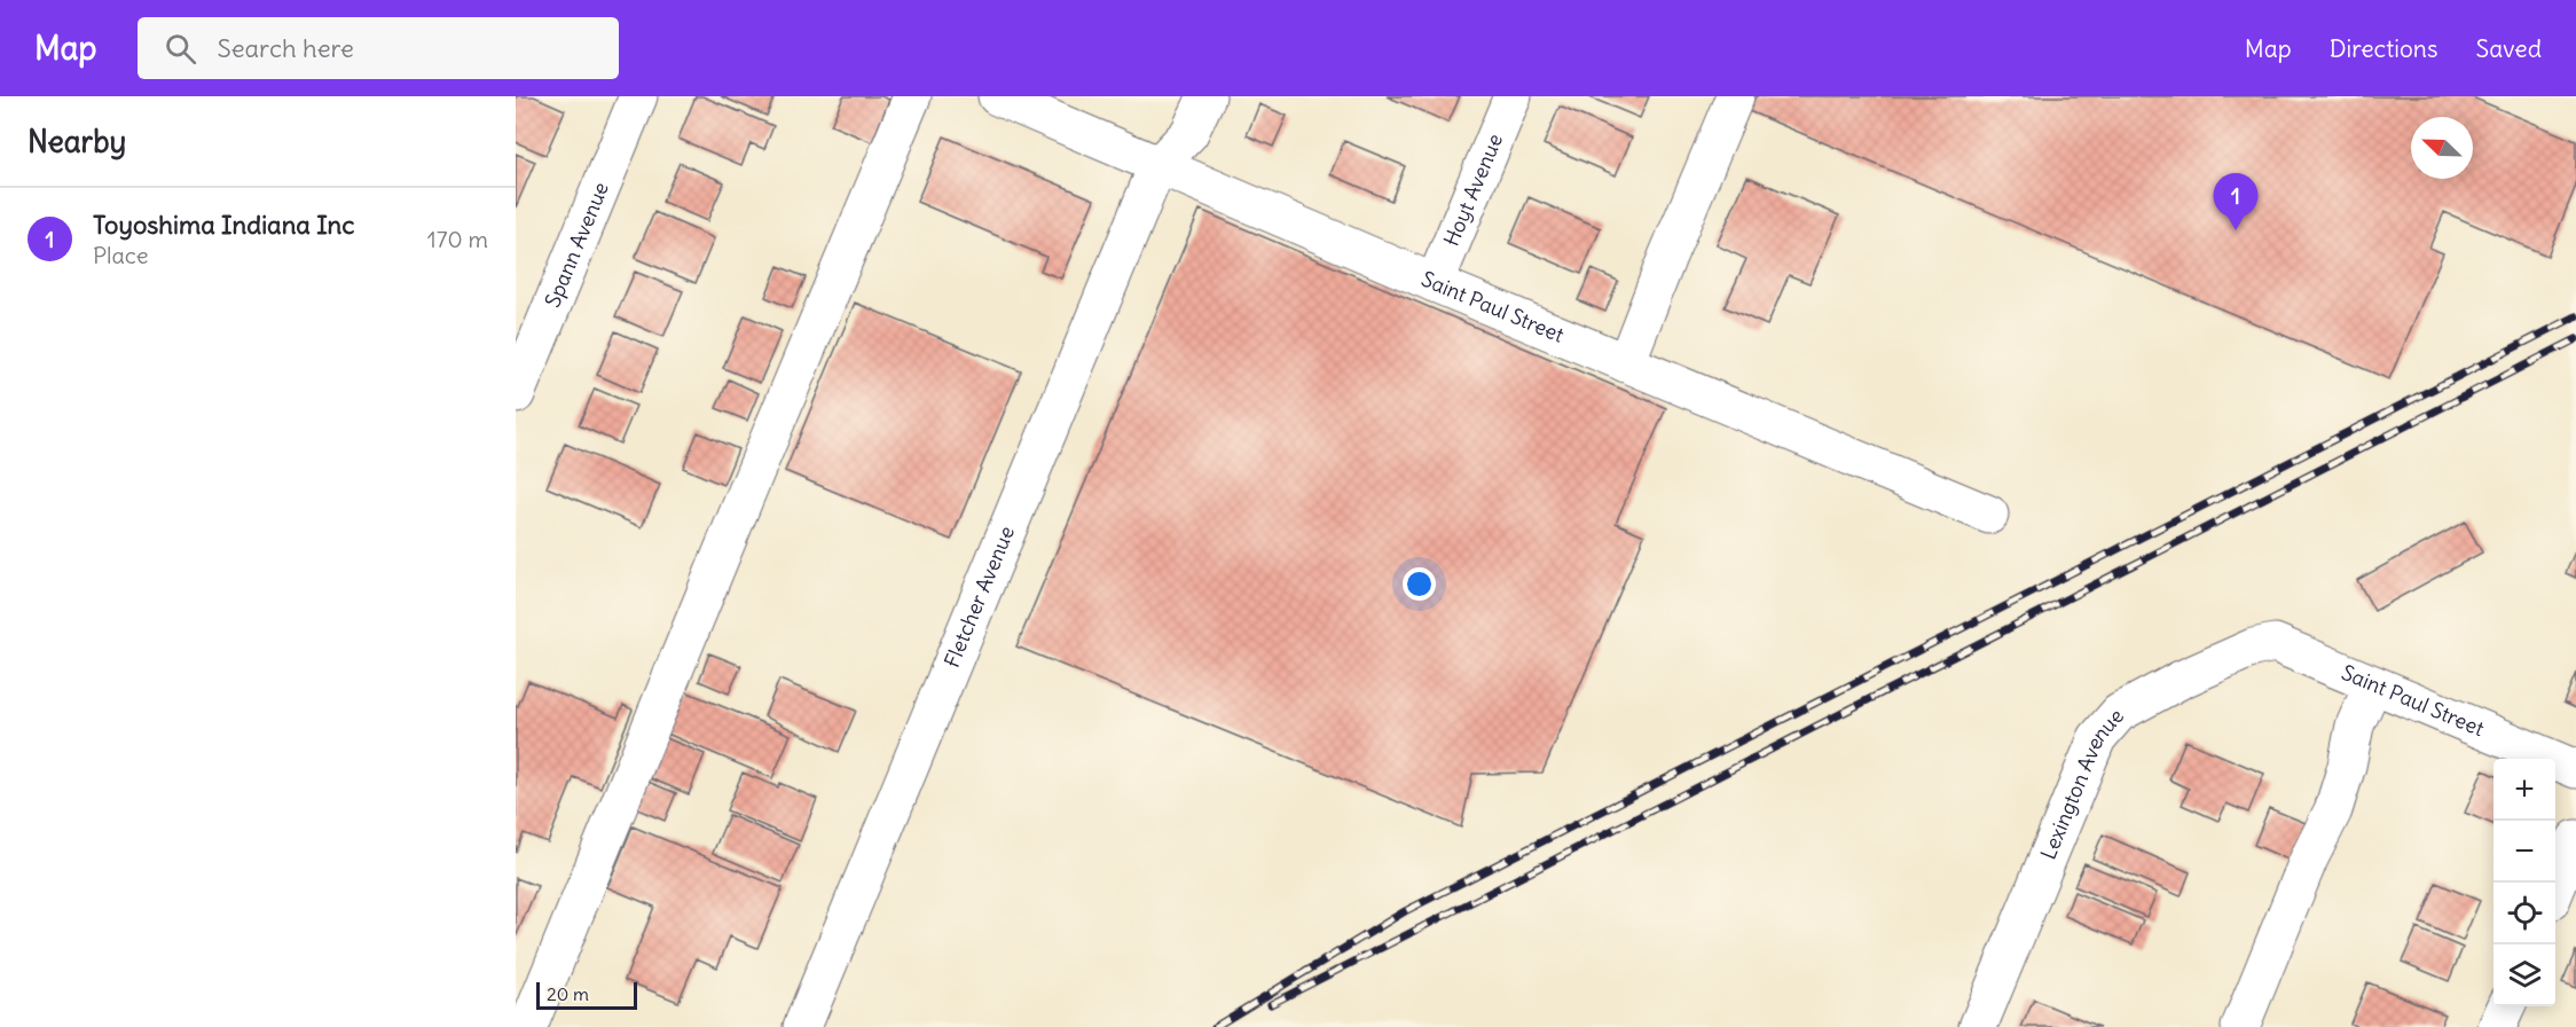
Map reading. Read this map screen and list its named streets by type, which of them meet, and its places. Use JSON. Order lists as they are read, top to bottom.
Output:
{
  "streets": {
    "street": [
      "Hoyt Avenue",
      "Spann Avenue",
      "Saint Paul Street",
      "Fletcher Avenue",
      "Lexington Avenue"
    ]
  },
  "crossings": [
    ["Hoyt Avenue", "Saint Paul Street"],
    ["Saint Paul Street", "Fletcher Avenue"],
    ["Saint Paul Street", "Lexington Avenue"]
  ],
  "scale_bar": "20 m",
  "north": "top left",
  "page": {
    "header": "Map",
    "search": "Search here",
    "nav": ["Map", "Directions", "Saved"],
    "heading": "Nearby",
    "pins": "1",
    "list": [
      {
        "mark": "1",
        "name": "Toyoshima Indiana Inc",
        "note": "Place",
        "value": "170 m"
      }
    ],
    "map_buttons": ["+", "−"],
    "scale": "20 m"
  }
}
